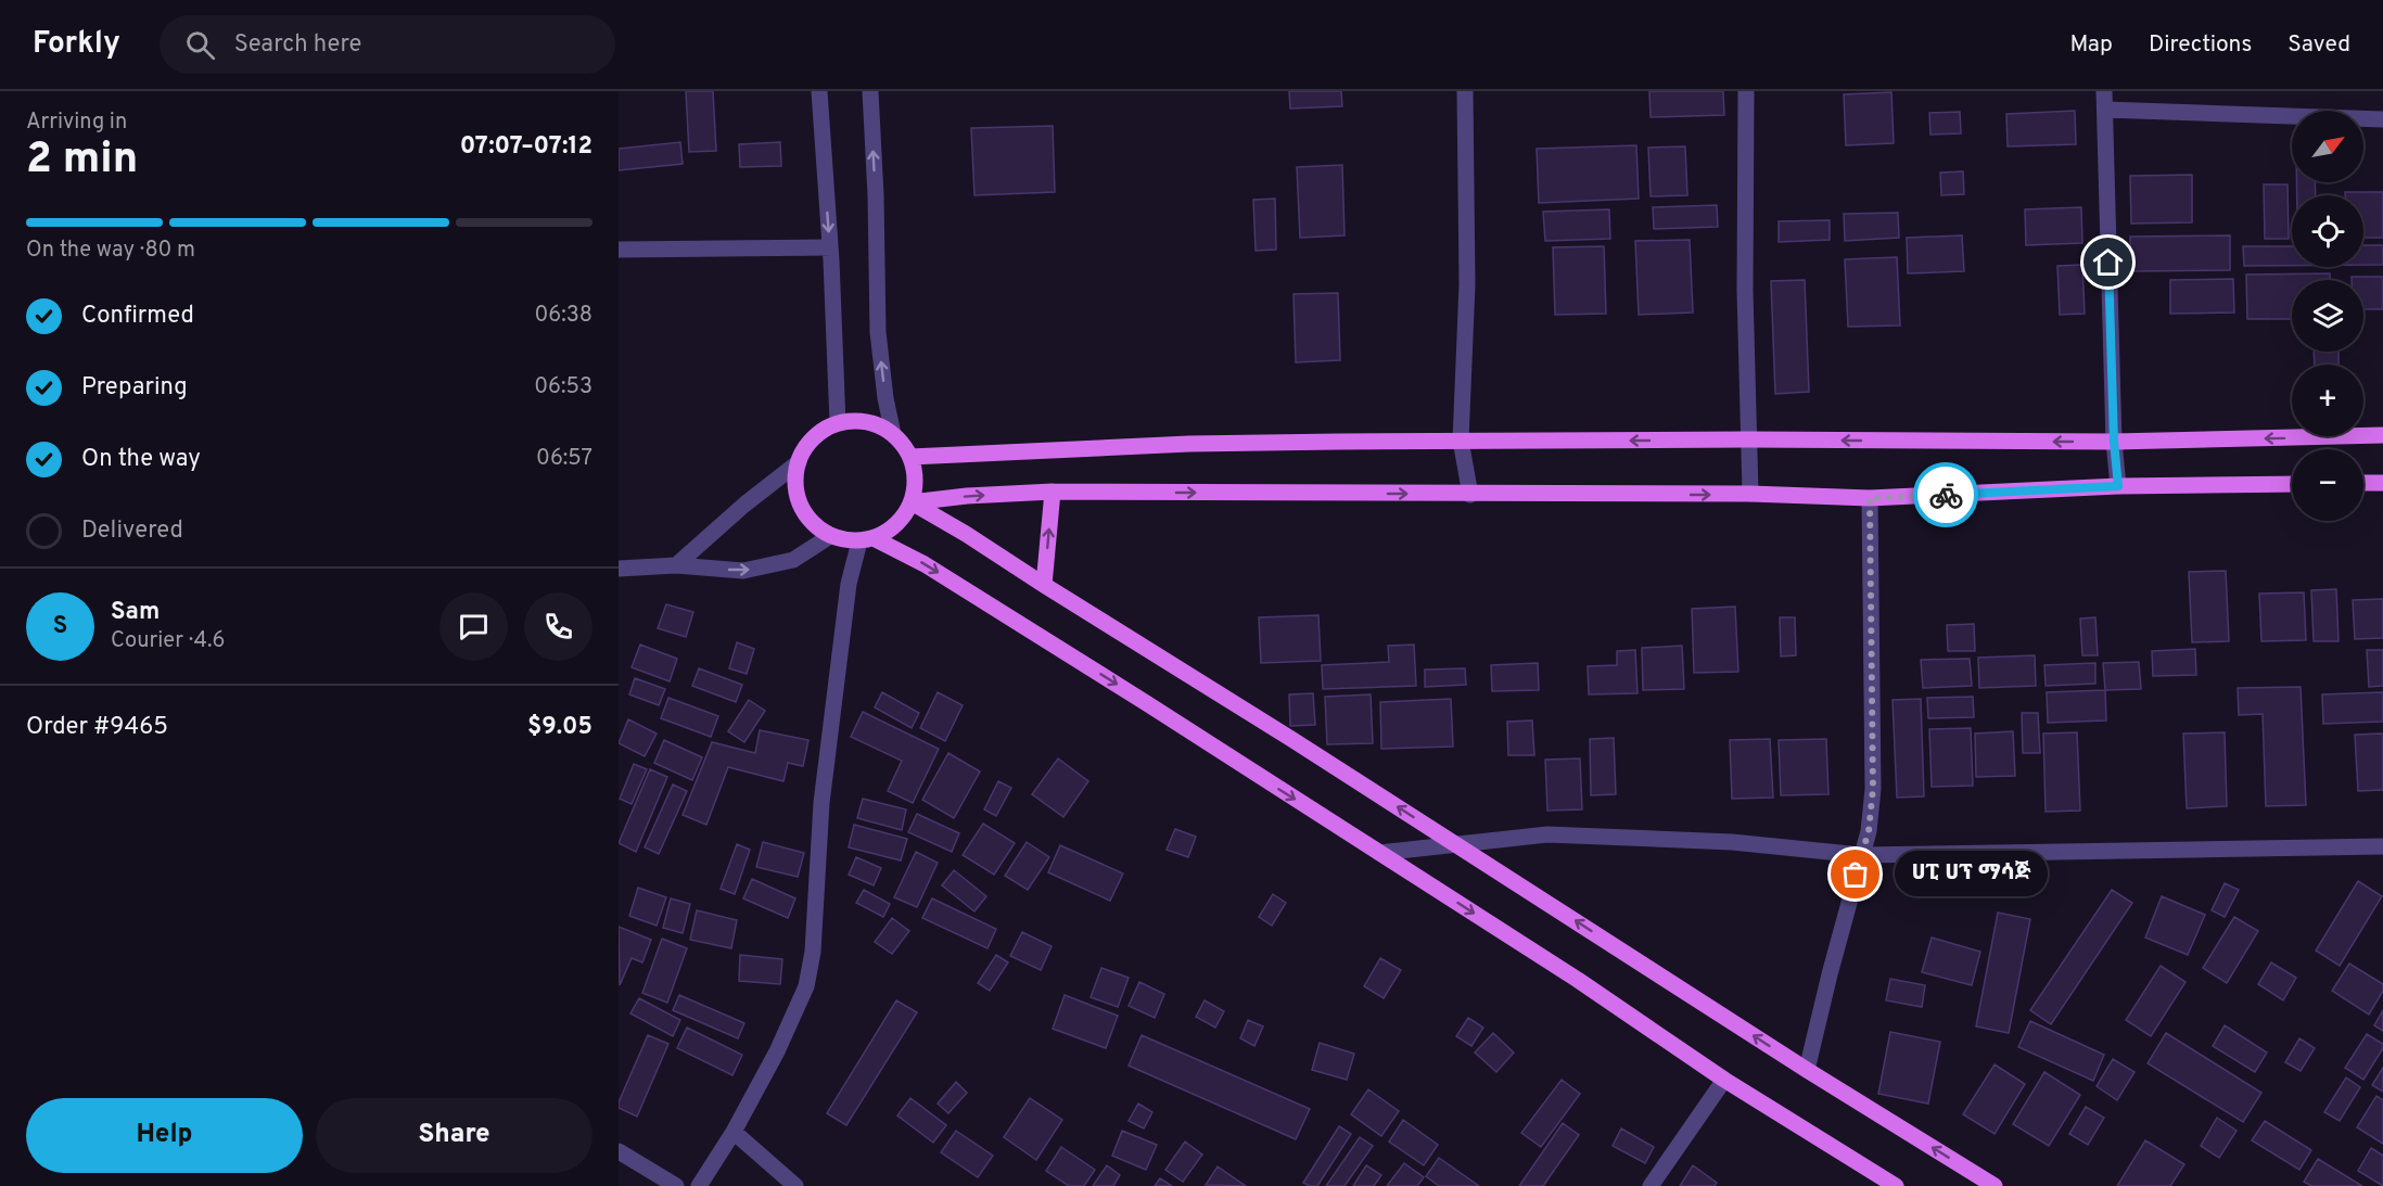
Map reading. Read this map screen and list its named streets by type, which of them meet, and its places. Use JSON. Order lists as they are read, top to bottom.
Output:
{
  "places": ["ሀፒ ሀፕ ማሳጅ"],
  "north": "top right",
  "page": {
    "header": "Forkly",
    "search": "Search here",
    "nav": ["Map", "Directions", "Saved"],
    "heading": ["2 min", "Arriving in", "07:07–07:12"],
    "panel": [
      "Sam",
      "Courier · 4.6",
      "Order #9465",
      "$9.05"
    ],
    "map_buttons": ["+", "−"],
    "bar": "On the way · 80 m",
    "list": [
      ["Confirmed", "06:38"],
      ["Preparing", "06:53"],
      ["On the way", "06:57"],
      "Delivered"
    ],
    "round": "S",
    "bubble": "ሀፒ ሀፕ ማሳጅ",
    "buttons": ["Help", "Share"]
  }
}
